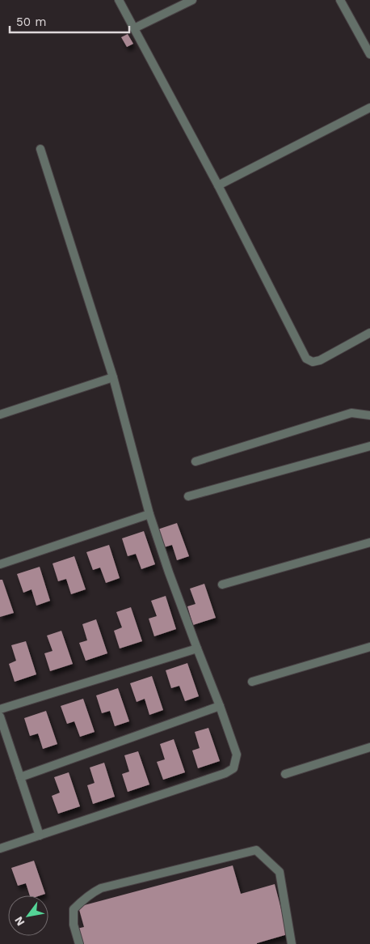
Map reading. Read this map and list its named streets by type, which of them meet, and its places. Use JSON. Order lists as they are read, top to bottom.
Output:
{
  "scale_bar": "50 m",
  "north": "bottom left"
}
